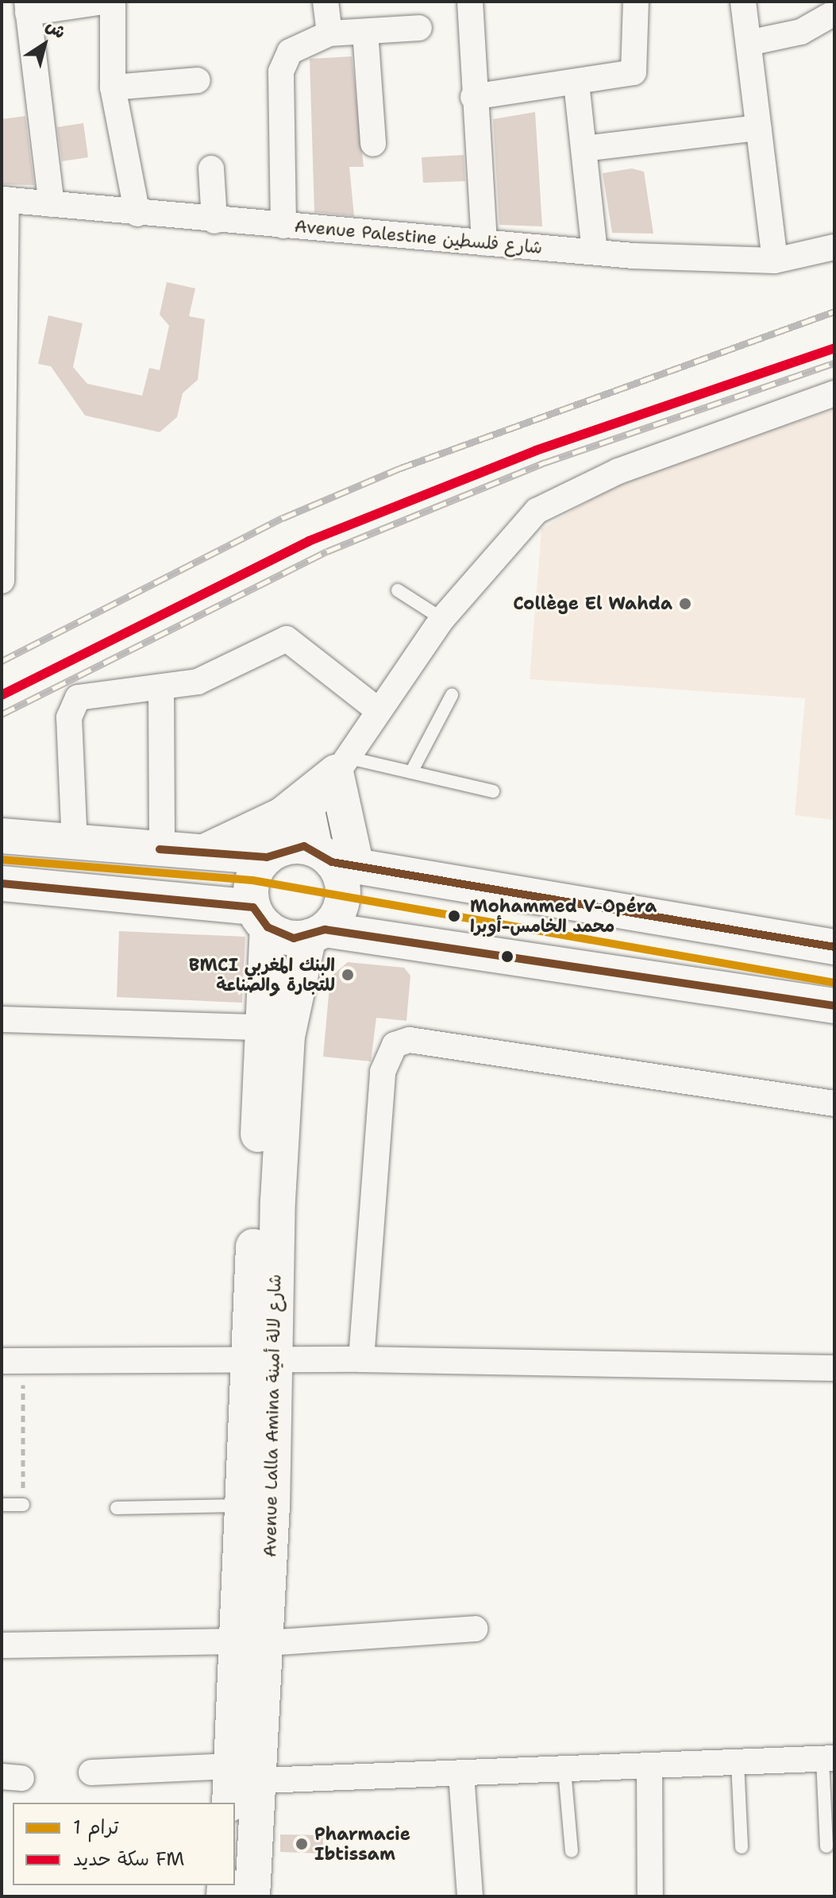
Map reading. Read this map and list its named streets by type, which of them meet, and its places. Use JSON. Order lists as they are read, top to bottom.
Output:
{
  "streets": {
    "main road": ["Avenue Lalla Amina شارع لالة أمينة"],
    "street": ["Avenue Palestine شارع فلسطين"]
  },
  "places": [
    "Collège El Wahda",
    "Mohammed V-Opéra محمد الخامس-أوبرا",
    "BMCI البنك المغربي للتجارة والصناعة",
    "Pharmacie Ibtissam"
  ],
  "lines": ["rail line FM", "tram line 1"],
  "legend": ["ترام 1", "سكة حديد FM"],
  "north": "top right"
}
